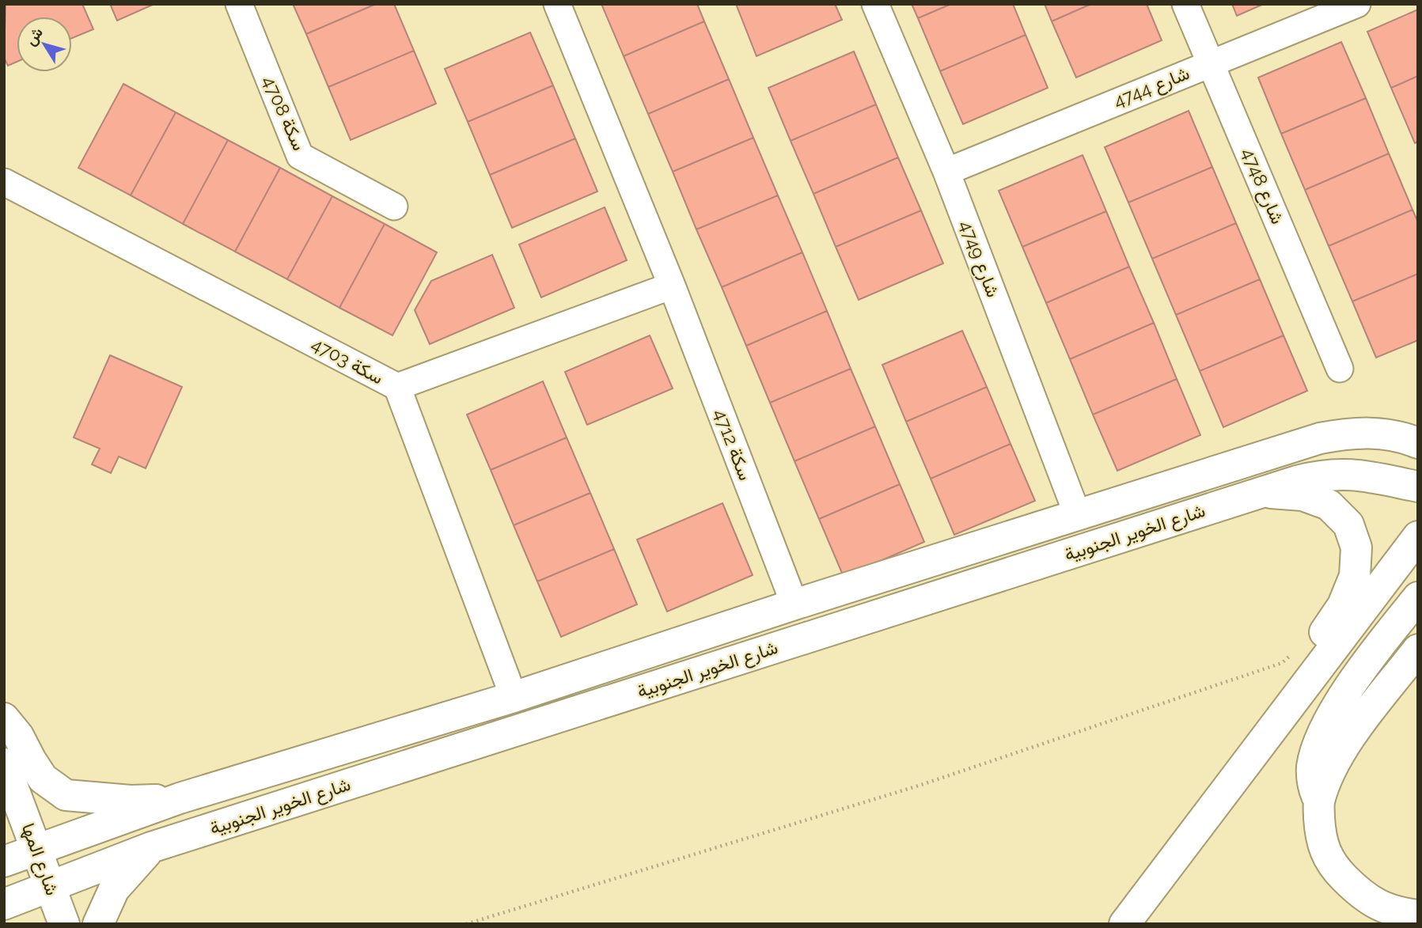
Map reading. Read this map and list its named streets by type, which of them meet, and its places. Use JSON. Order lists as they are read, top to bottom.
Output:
{
  "streets": {
    "street": [
      "4744 شارع",
      "سكة 4708",
      "4748 شارع",
      "4749 شارع",
      "4703 سكة",
      "سكة 4712",
      "شارع الخوير الجنوبية",
      "شارع المها"
    ]
  },
  "crossings": [
    ["4744 شارع", "4748 شارع"],
    ["4744 شارع", "4749 شارع"],
    ["4749 شارع", "شارع الخوير الجنوبية"],
    ["4703 سكة", "شارع الخوير الجنوبية"],
    ["سكة 4712", "شارع الخوير الجنوبية"],
    ["شارع الخوير الجنوبية", "شارع المها"]
  ],
  "north": "top left"
}
